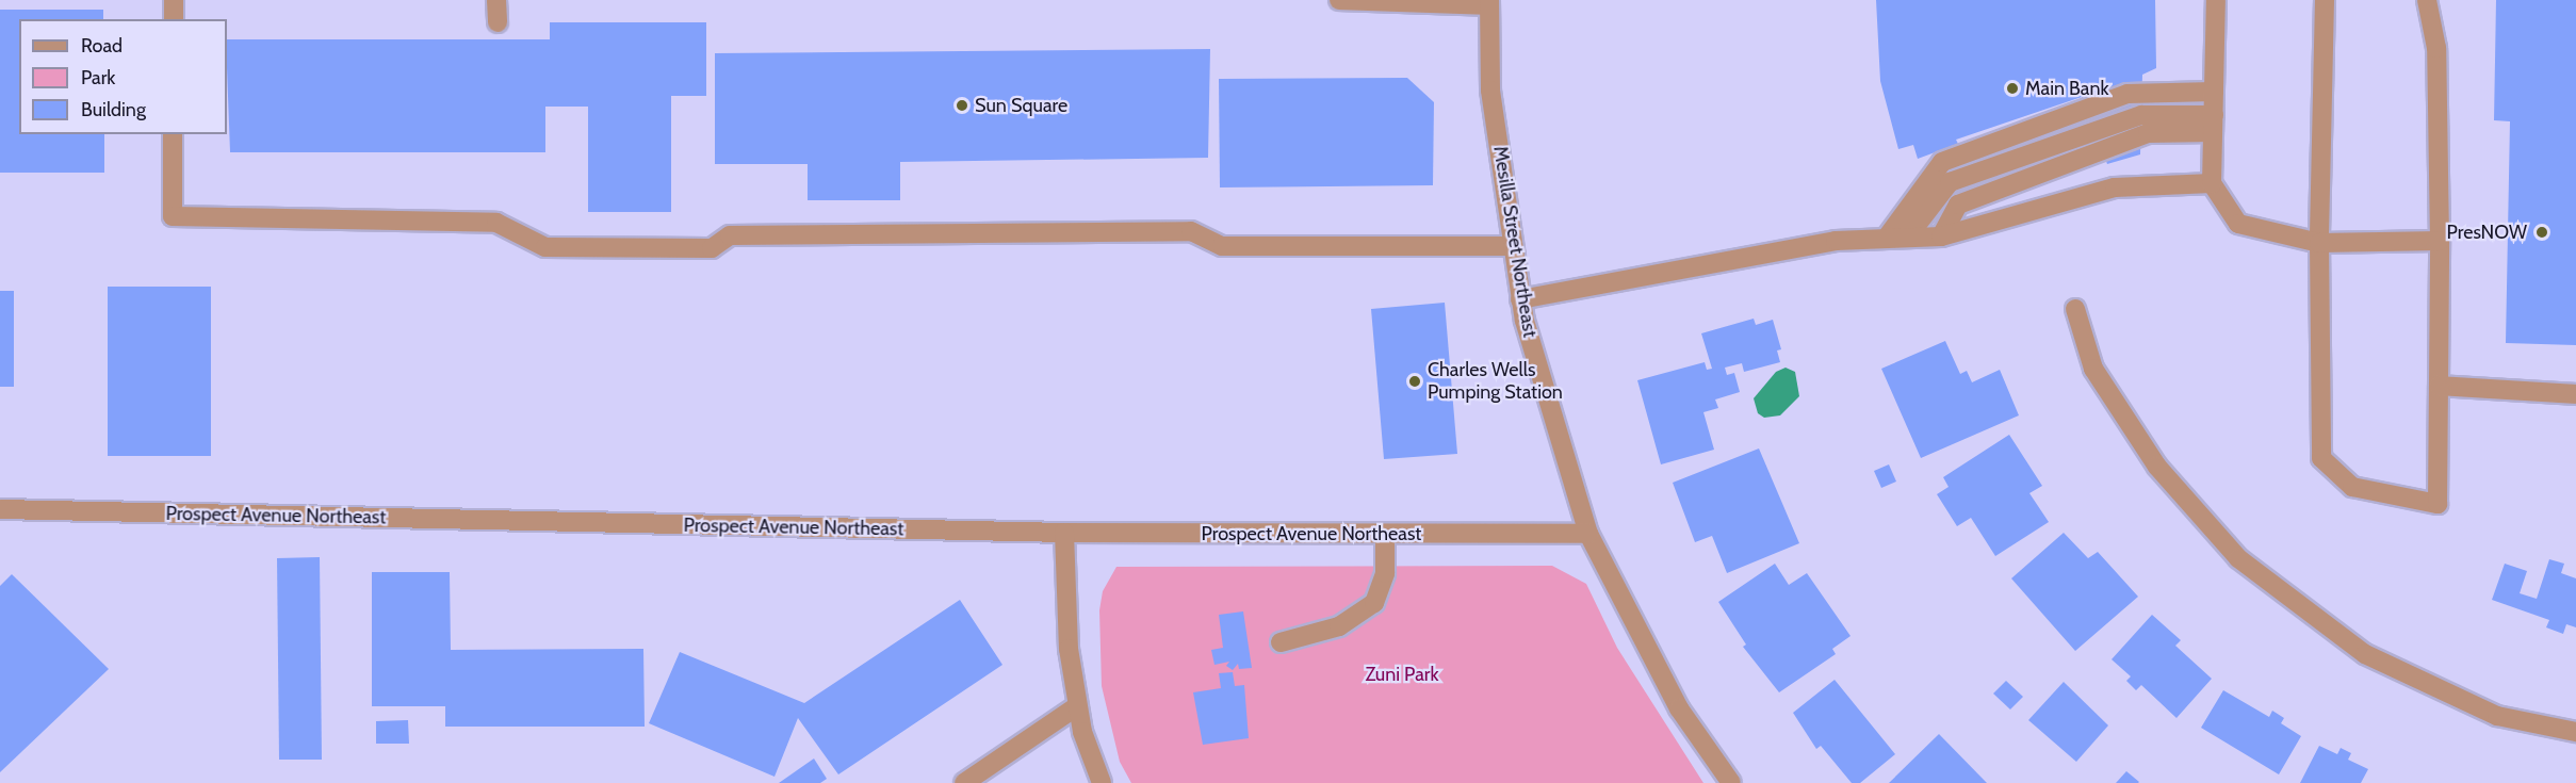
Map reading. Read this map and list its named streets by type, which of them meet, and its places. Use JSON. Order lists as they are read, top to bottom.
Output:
{
  "streets": {
    "street": ["Mesilla Street Northeast", "Prospect Avenue Northeast"]
  },
  "crossings": [
    ["Mesilla Street Northeast", "Prospect Avenue Northeast"]
  ],
  "parks": ["Zuni Park"],
  "places": [
    "Main Bank",
    "Sun Square",
    "PresNOW",
    "Charles Wells Pumping Station"
  ],
  "legend": ["Road", "Park", "Building"]
}
